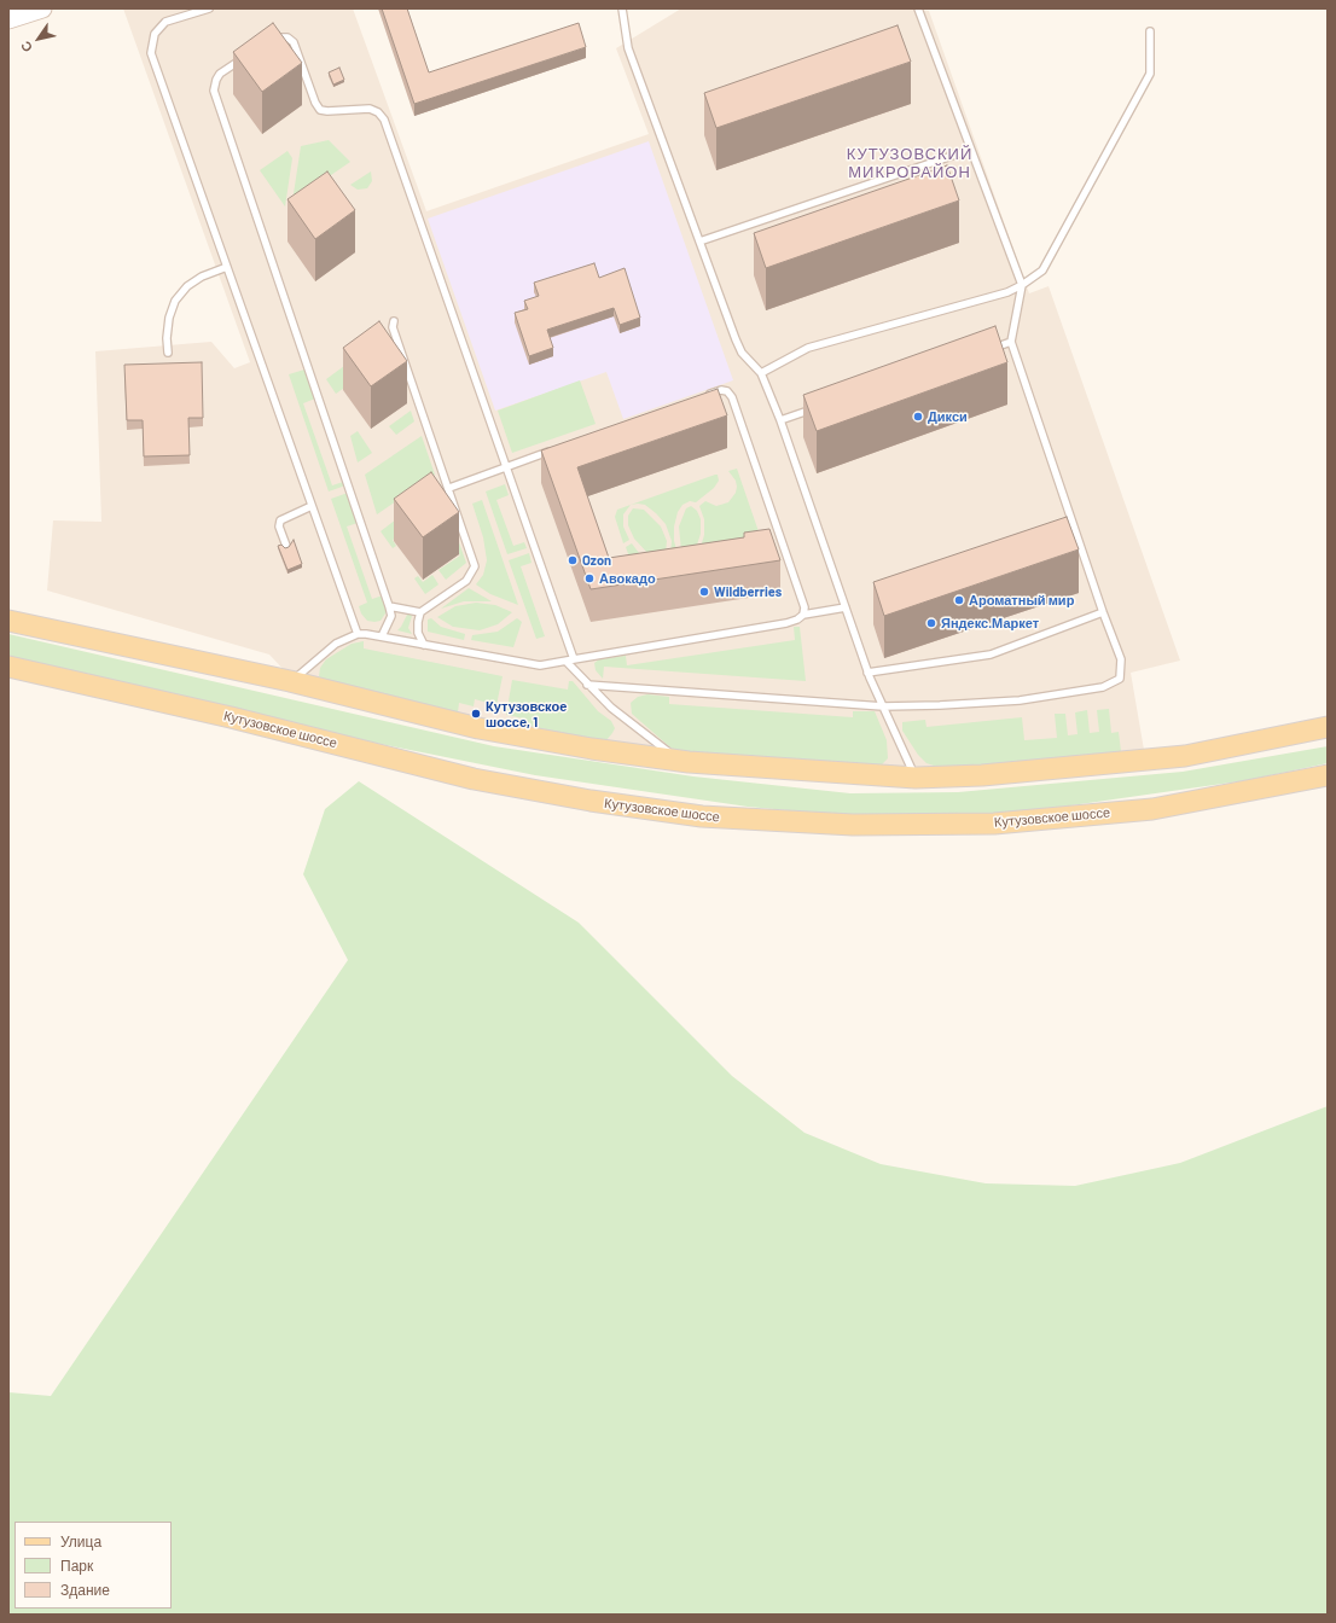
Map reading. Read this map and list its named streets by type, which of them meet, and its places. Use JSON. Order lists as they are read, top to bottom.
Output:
{
  "streets": {
    "main road": ["Кутузовское шоссе"]
  },
  "districts": ["КУТУЗОВСКИЙ МИКРОРАЙОН"],
  "places": [
    "Дикси",
    "Ozon",
    "Авокадо",
    "Wildberries",
    "Ароматный мир",
    "Яндекс.Маркет",
    "Кутузовское шоссе, 1"
  ],
  "legend": ["Улица", "Парк", "Здание"],
  "north": "bottom left"
}
